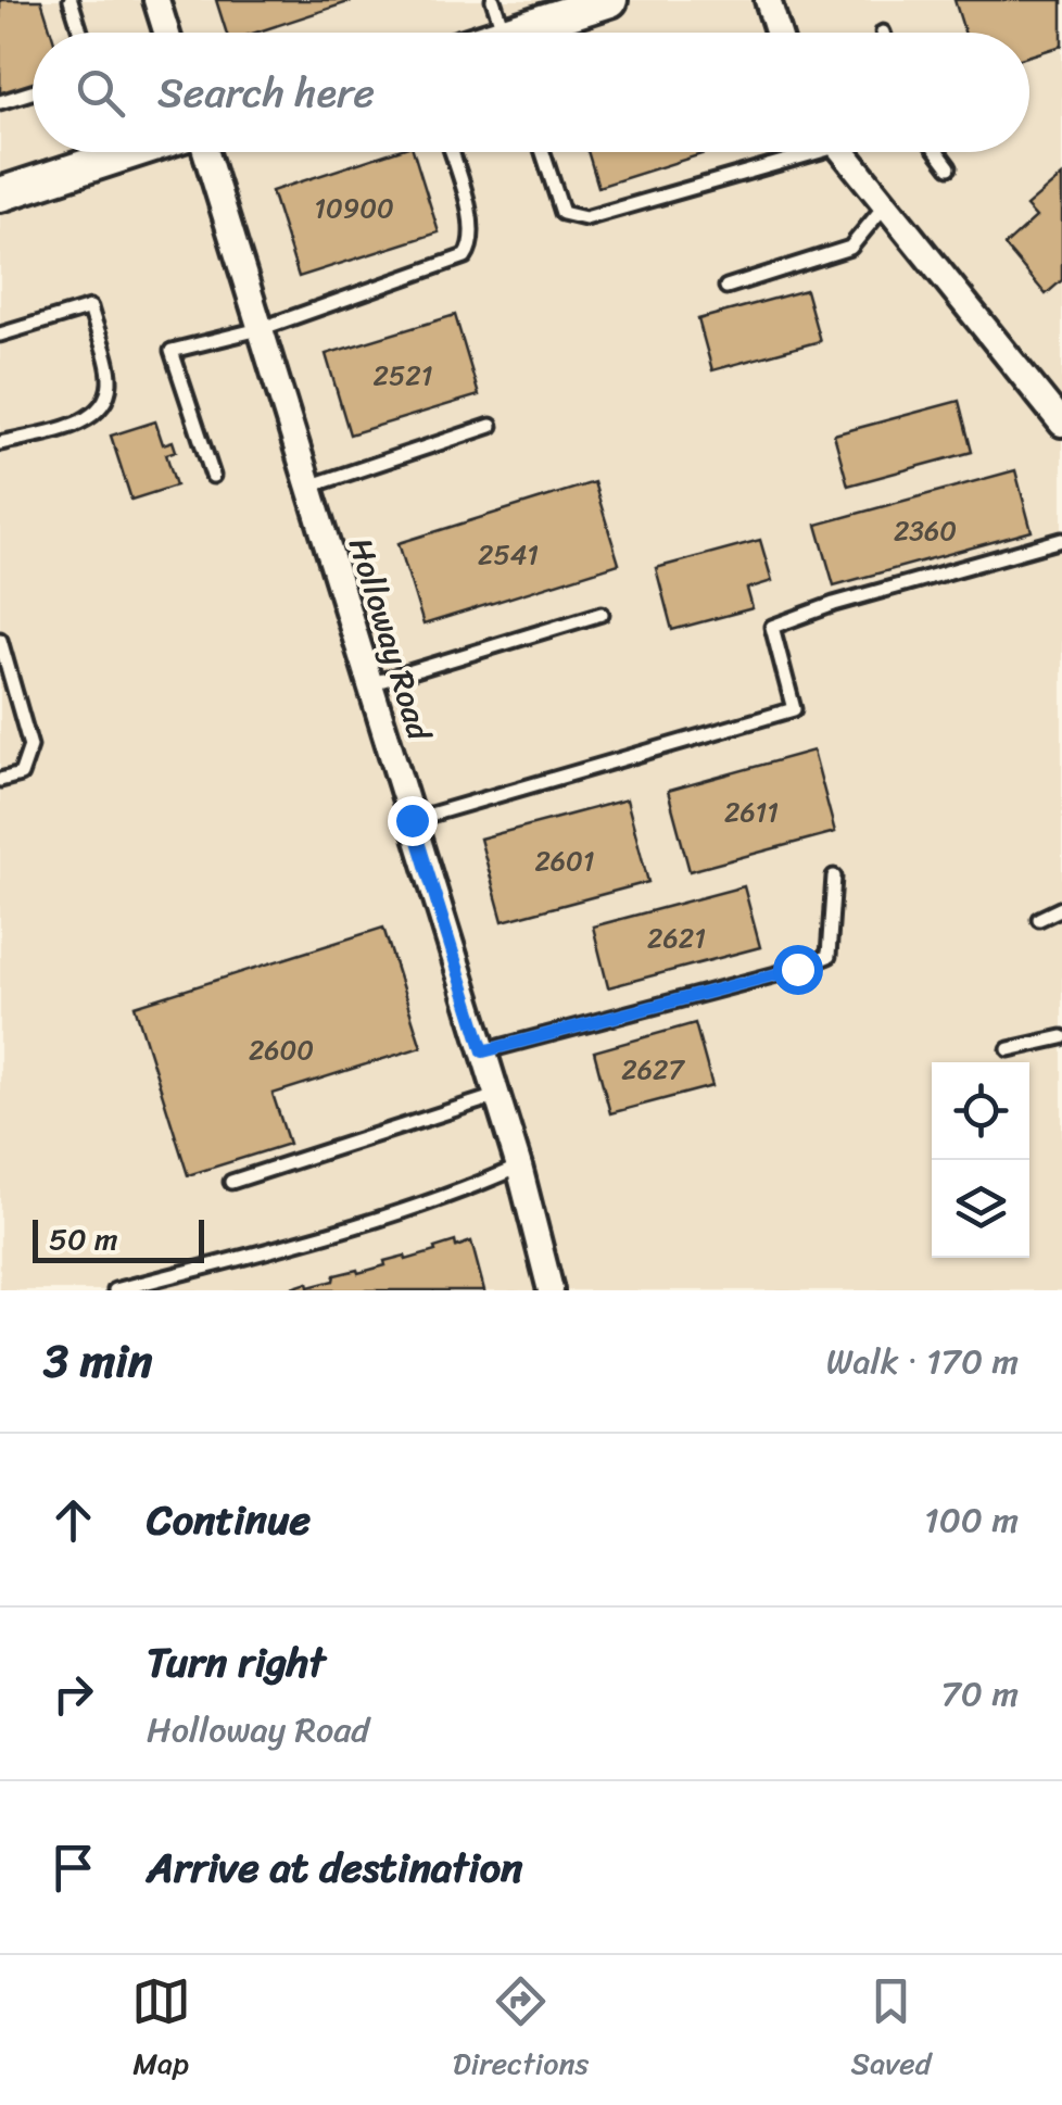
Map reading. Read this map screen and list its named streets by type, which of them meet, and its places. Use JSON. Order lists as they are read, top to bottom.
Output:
{
  "streets": {
    "street": ["Holloway Road"]
  },
  "house_numbers": [
    "10900",
    "2521",
    "2360",
    "2541",
    "2611",
    "2601",
    "2621",
    "2600",
    "2627"
  ],
  "scale_bar": "50 m",
  "page": {
    "search": "Search here",
    "scale": "50 m",
    "heading": ["3 min", "Walk · 170 m"],
    "list": [
      ["Continue", "100 m"],
      ["Turn right", "Holloway Road", "70 m"],
      "Arrive at destination"
    ],
    "nav": ["Map", "Directions", "Saved"]
  }
}
